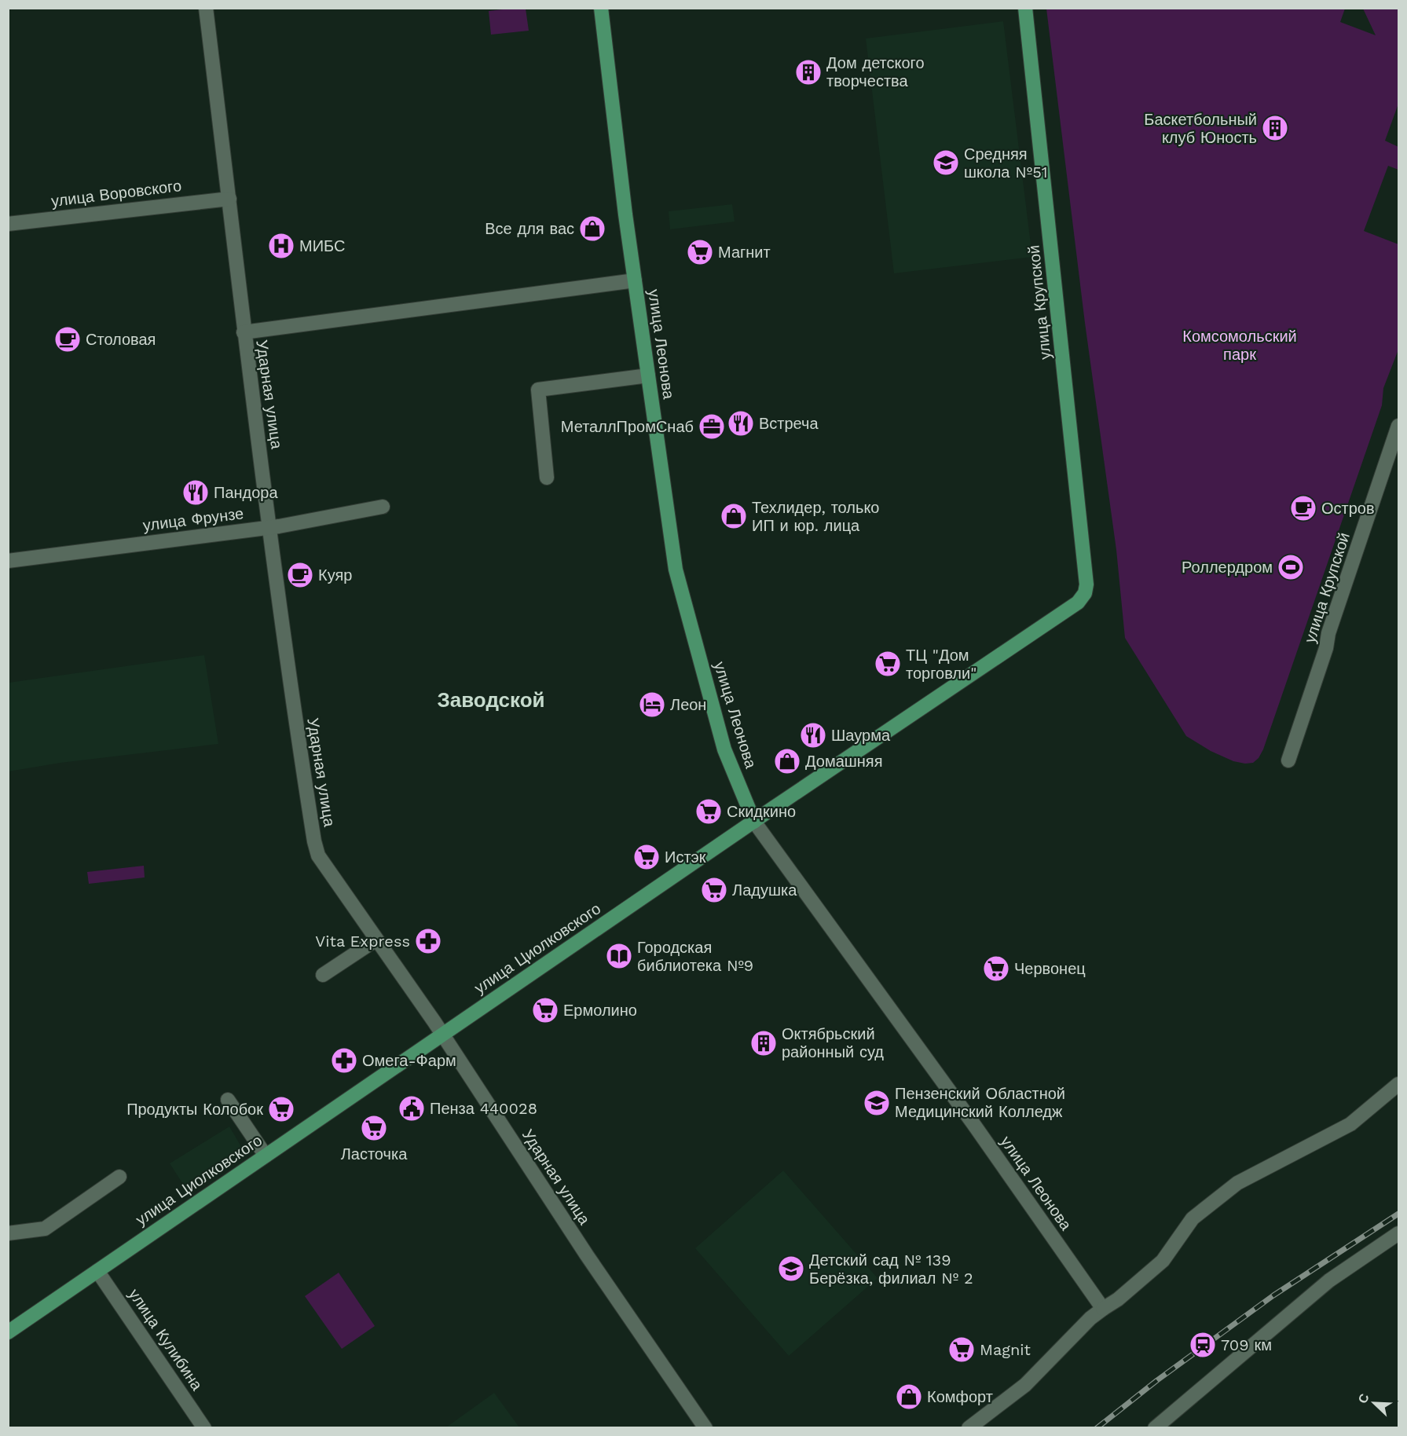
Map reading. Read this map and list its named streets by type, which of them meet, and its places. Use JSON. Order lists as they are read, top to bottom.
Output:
{
  "streets": {
    "main road": ["улица Крупской", "улица Леонова", "улица Циолковского"],
    "street": [
      "улица Воровского",
      "Ударная улица",
      "улица Фрунзе",
      "улица Кулибина"
    ]
  },
  "crossings": [
    ["улица Воровского", "Ударная улица"],
    ["улица Крупской", "улица Циолковского"],
    ["улица Леонова", "улица Циолковского"],
    ["Ударная улица", "улица Фрунзе"],
    ["Ударная улица", "улица Циолковского"],
    ["улица Циолковского", "улица Кулибина"]
  ],
  "districts": ["Заводской"],
  "parks": ["Комсомольский парк"],
  "places": {
    "building": ["Дом детского творчества", "Баскетбольный клуб Юность", "Октябрьский районный суд"],
    "school or university": ["Средняя школа №51", "Пензенский Областной Медицинский Колледж", "Детский сад № 139 Берёзка, филиал № 2"],
    "shop": [
      "Все для вас",
      "Техлидер, только ИП и юр. лица",
      "Домашняя",
      "Комфорт"
    ],
    "hospital": ["МИБС"],
    "supermarket": [
      "Магнит",
      "ТЦ \"Дом торговли\"",
      "Скидкино",
      "Истэк",
      "Ладушка",
      "Червонец",
      "Ермолино",
      "Продукты Колобок",
      "Ласточка",
      "Magnit"
    ],
    "cafe": ["Столовая", "Остров", "Куяр"],
    "restaurant": ["Встреча", "Пандора", "Шаурма"],
    "office": ["МеталлПромСнаб"],
    "sports": ["Роллердром"],
    "hotel": ["Леон"],
    "pharmacy": ["Vita Express", "Омега-Фарм"],
    "library": ["Городская библиотека №9"],
    "public building": ["Пенза 440028"],
    "station": ["709 км"]
  },
  "north": "top left"
}
